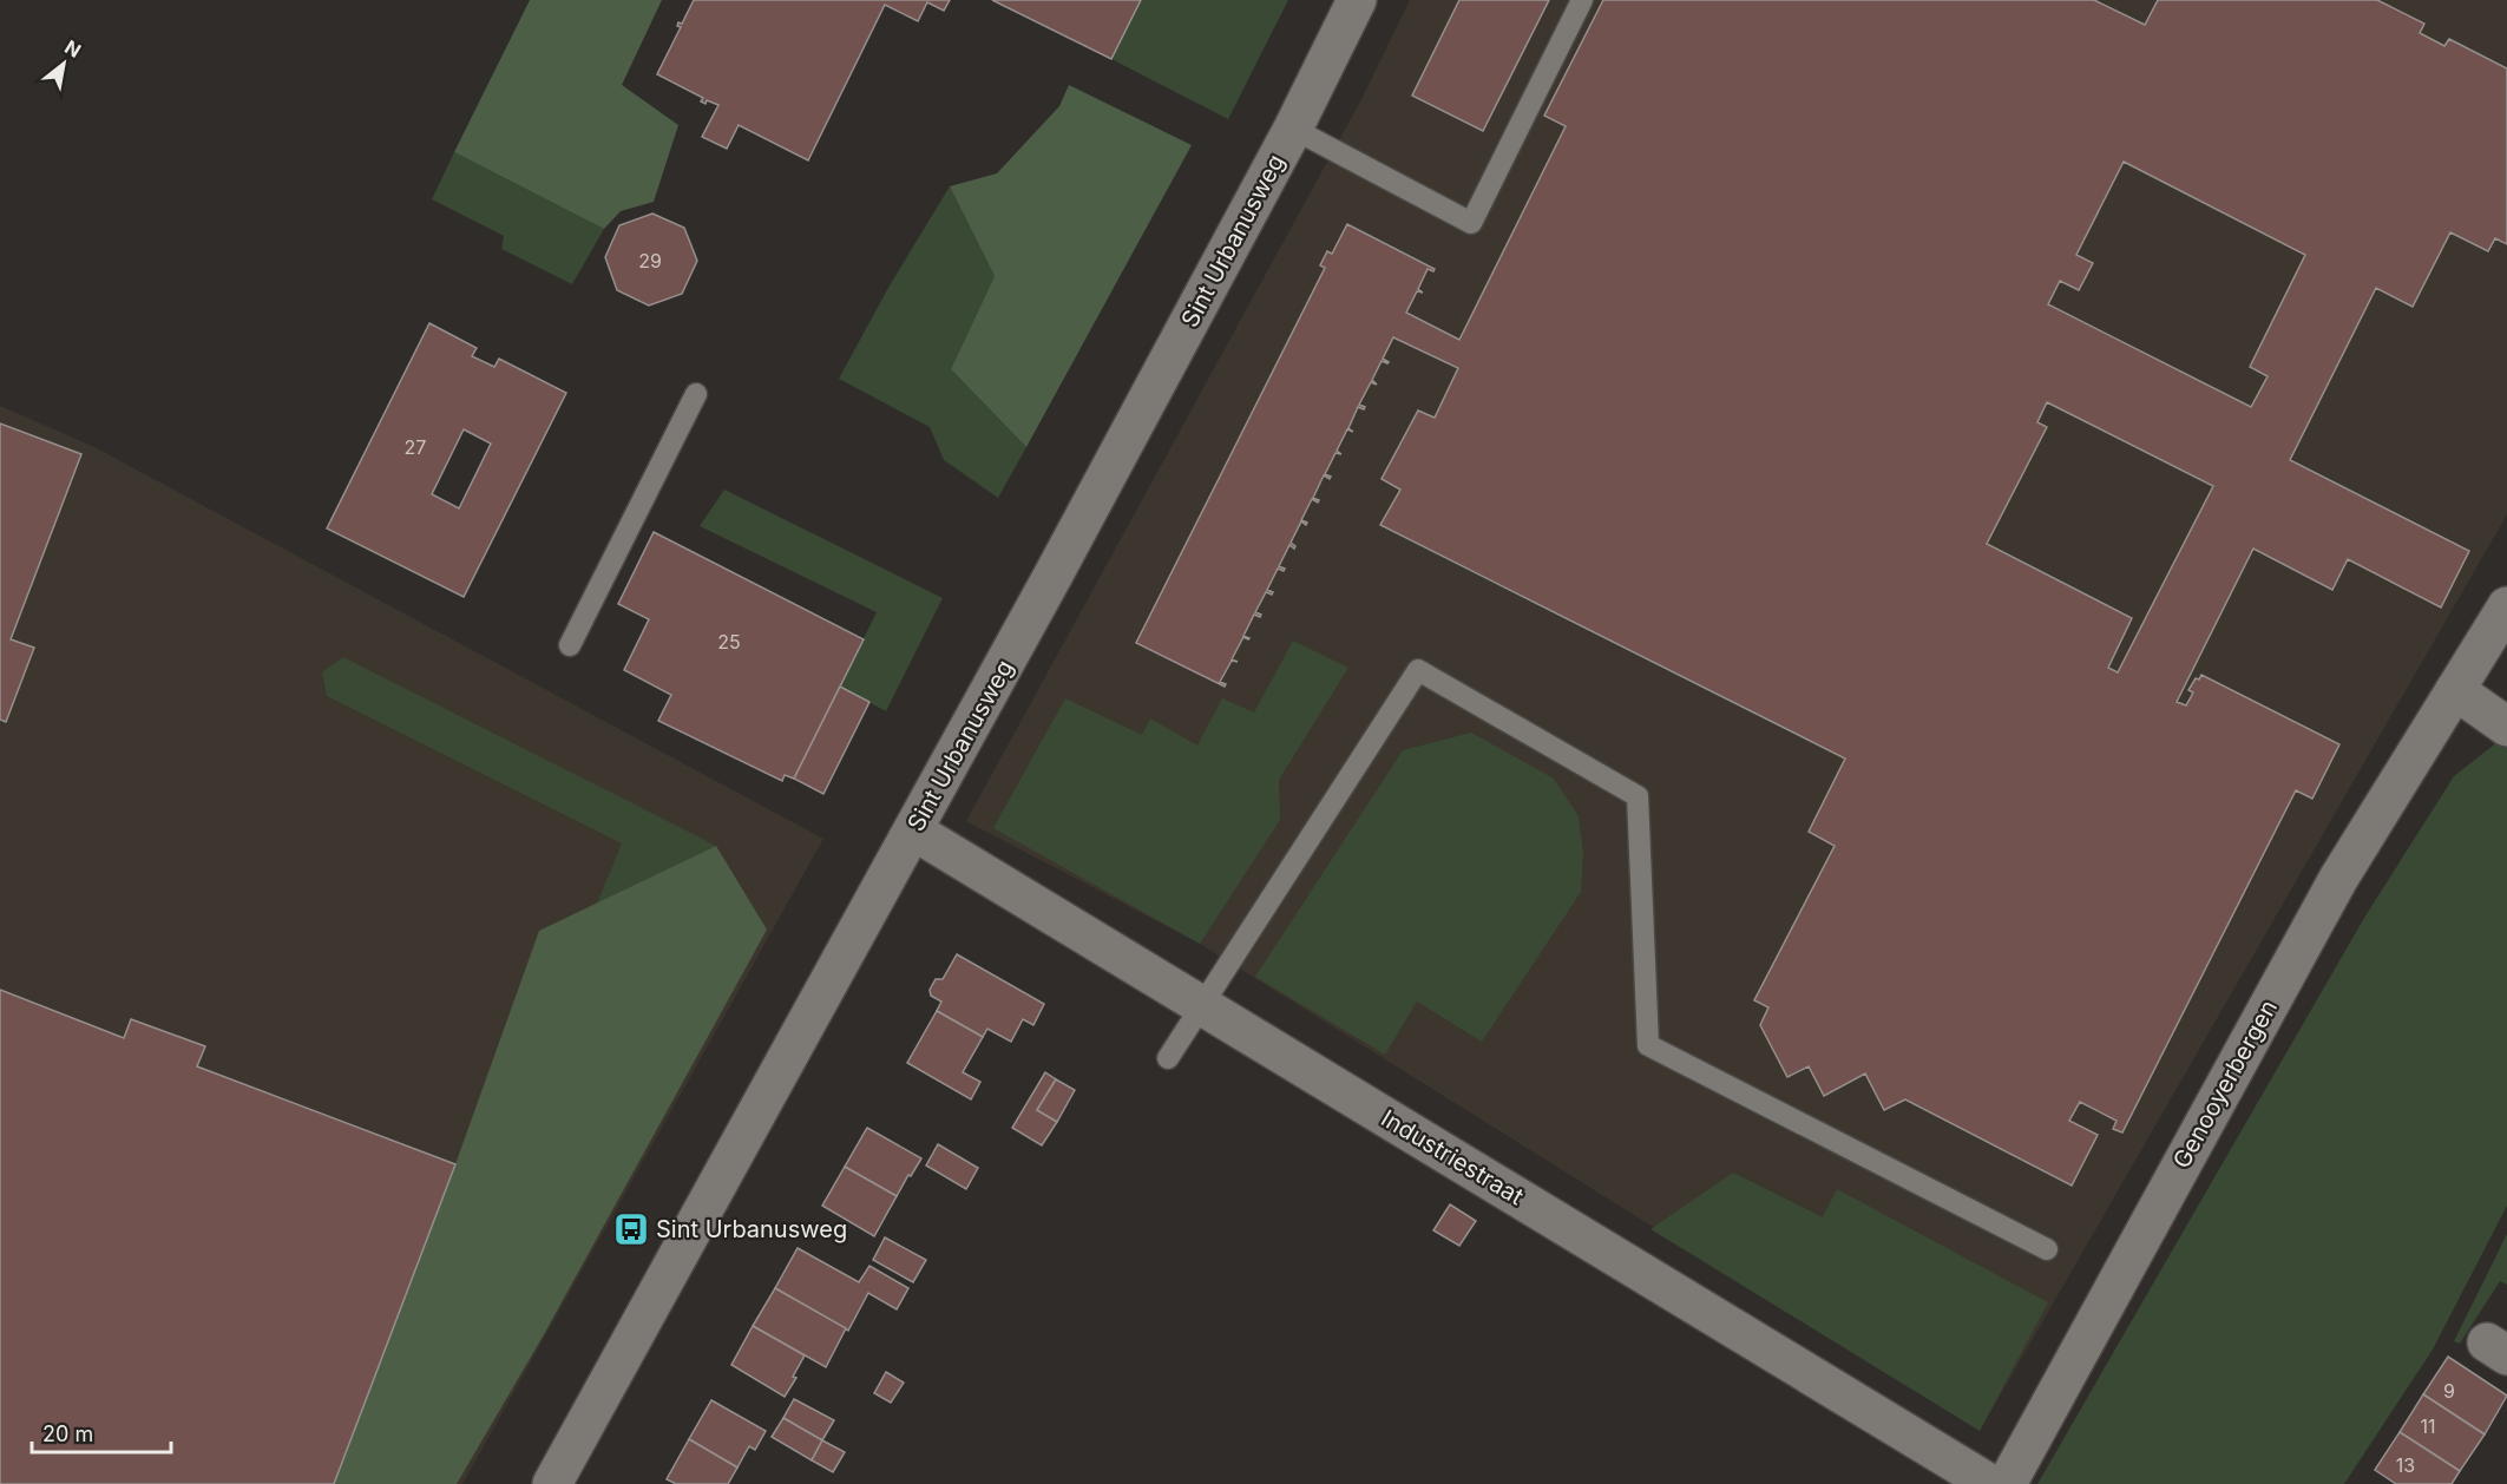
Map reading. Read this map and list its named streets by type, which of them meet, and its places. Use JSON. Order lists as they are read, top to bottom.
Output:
{
  "streets": {
    "street": ["Sint Urbanusweg", "Genooyerbergen", "Industriestraat"]
  },
  "crossings": [
    ["Sint Urbanusweg", "Industriestraat"]
  ],
  "places": {
    "bus stop": ["Sint Urbanusweg"]
  },
  "house_numbers": [
    "29",
    "27",
    "25",
    "9",
    "11",
    "13"
  ],
  "scale_bar": "20 m",
  "north": "top right"
}
